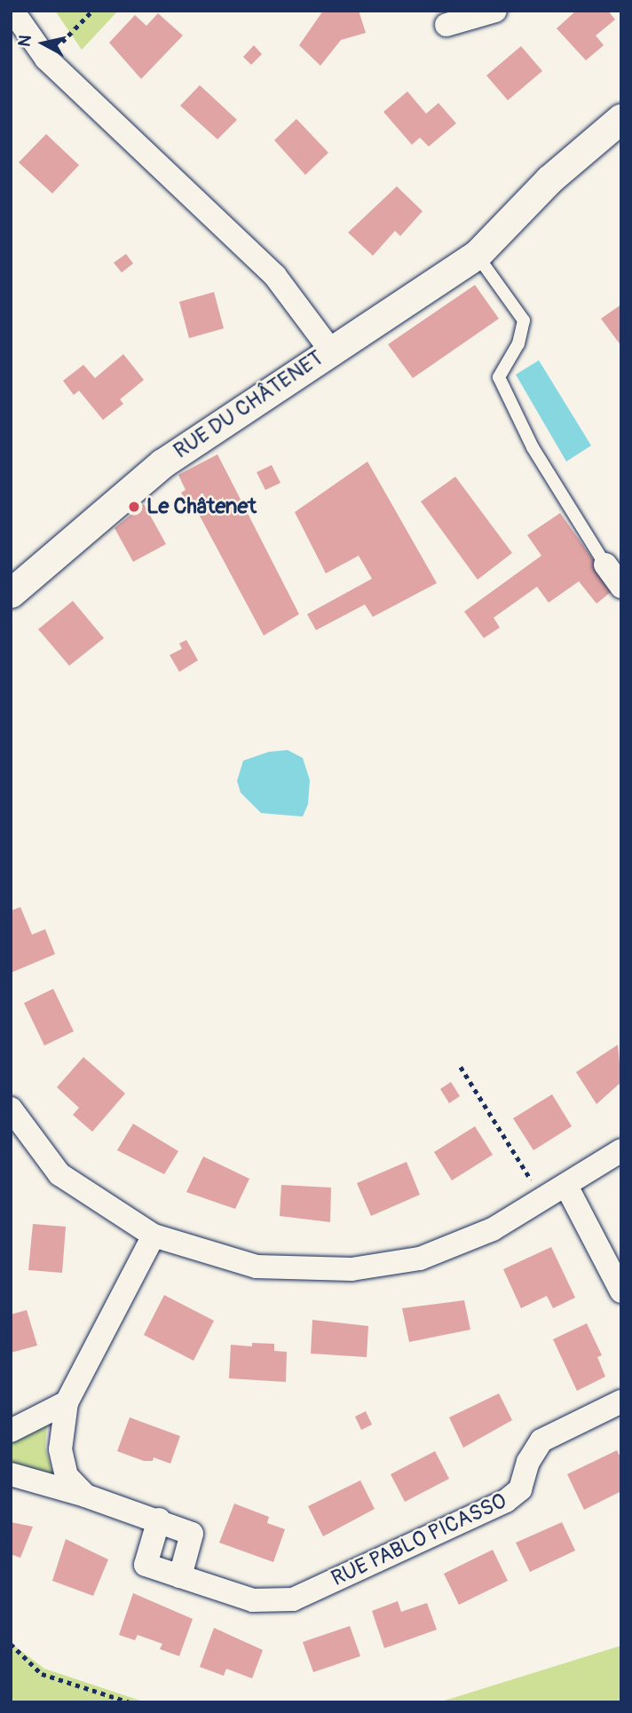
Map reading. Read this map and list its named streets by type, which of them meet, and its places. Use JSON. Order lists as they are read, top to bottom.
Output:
{
  "streets": {
    "street": ["RUE DU CHÂTENET", "RUE PABLO PICASSO"]
  },
  "places": ["Le Châtenet"],
  "north": "left"
}
